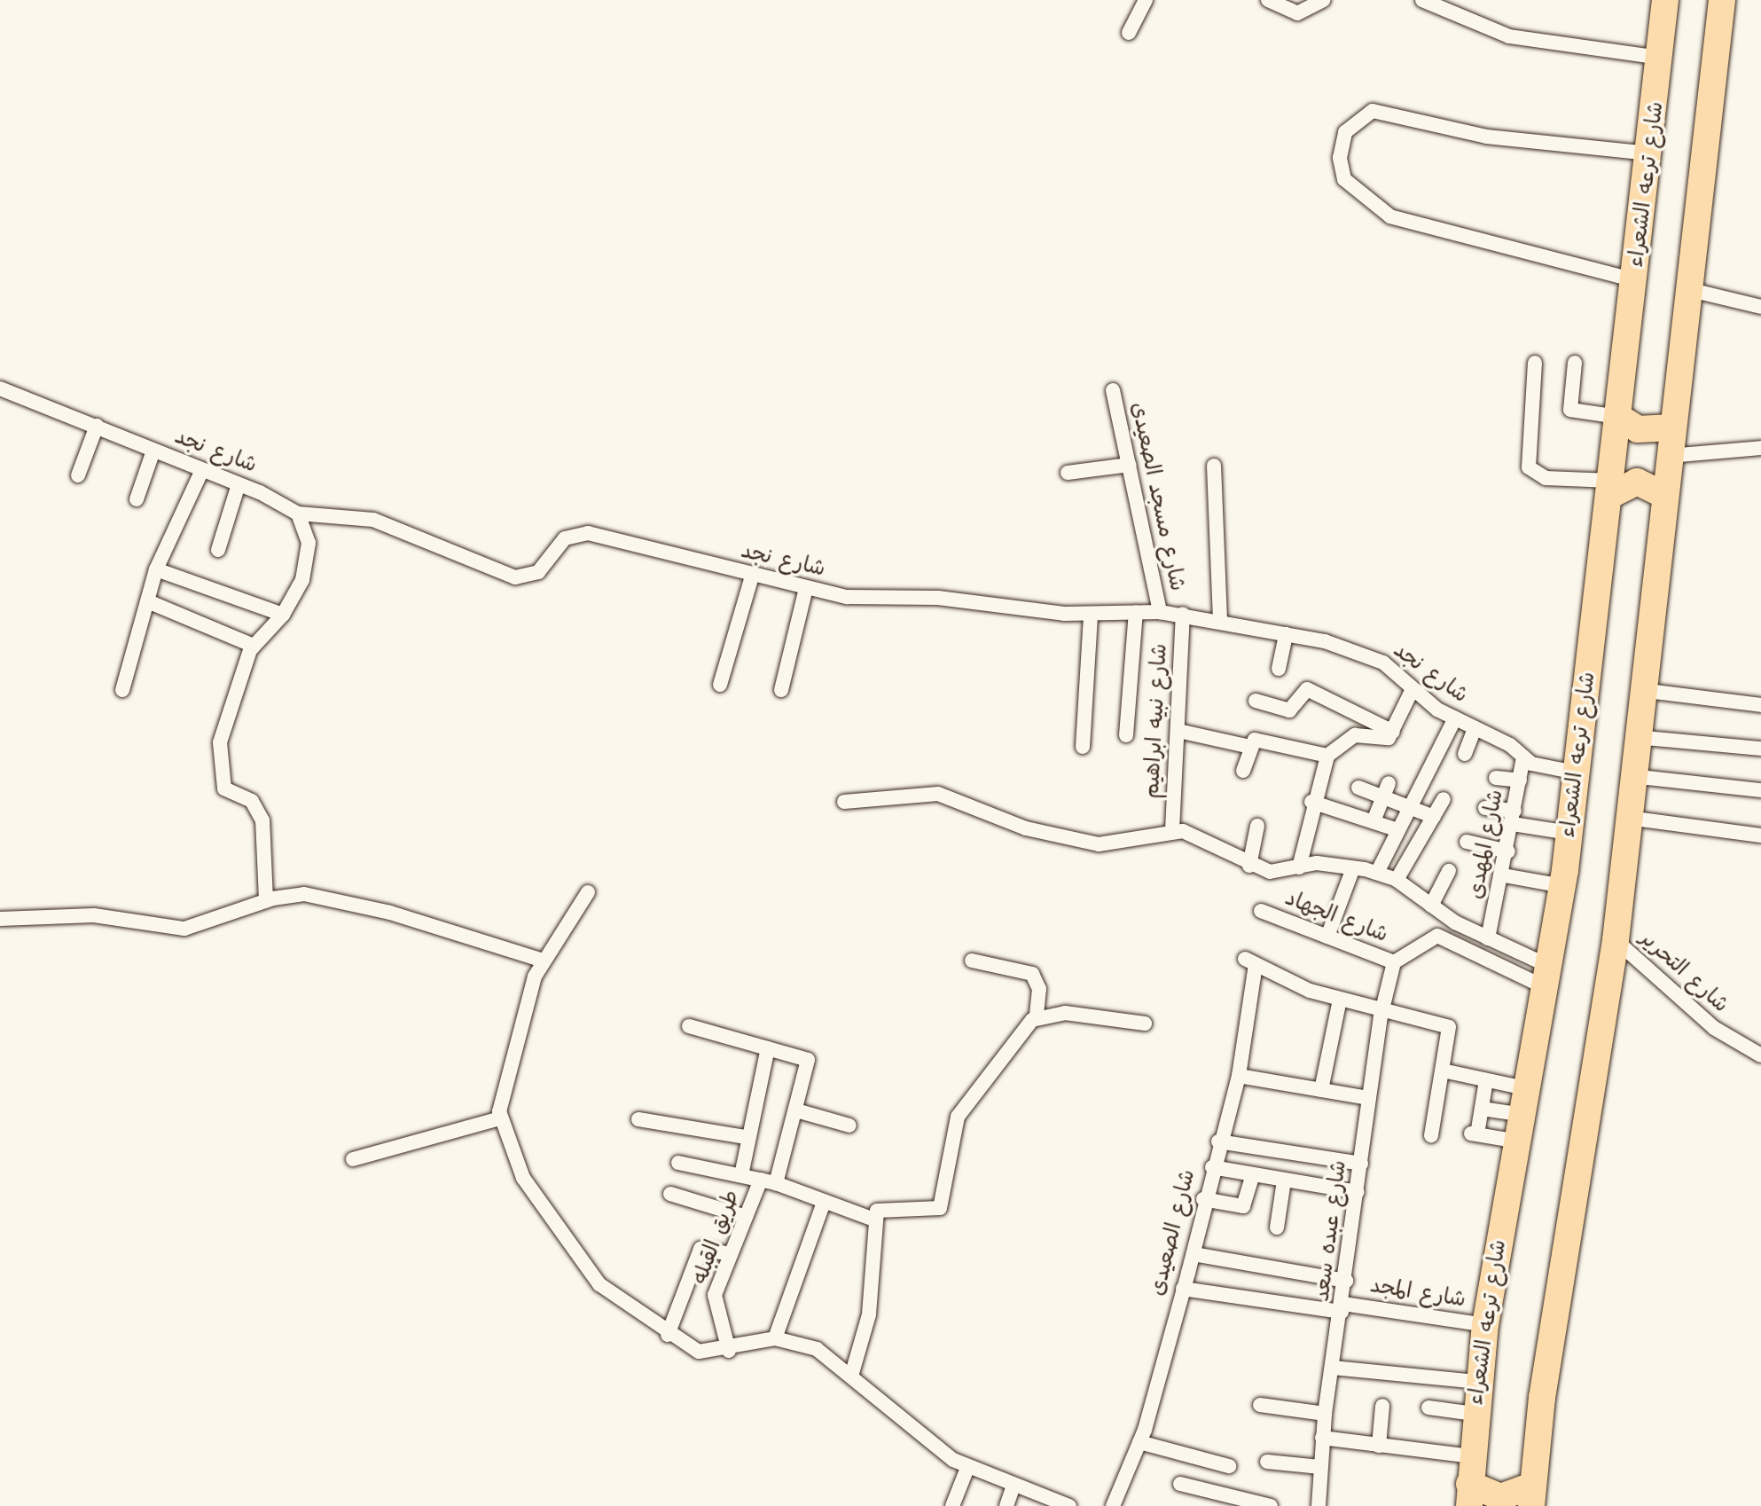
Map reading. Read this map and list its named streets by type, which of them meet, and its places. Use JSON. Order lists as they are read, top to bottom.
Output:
{
  "streets": {
    "highway": ["شارع ترعه الشعراء"],
    "street": [
      "شارع نجد",
      "شارع مسجد الصعيدى",
      "شارع نبيه ابراهيم",
      "شارع المهدى",
      "شارع الجهاد",
      "شارع التحرير",
      "شارع عبده سعد",
      "شارع الصعيدى",
      "طريق القبله",
      "شارع المجد"
    ]
  },
  "crossings": [
    ["شارع ترعه الشعراء", "شارع نجد"],
    ["شارع ترعه الشعراء", "شارع الجهاد"],
    ["شارع ترعه الشعراء", "شارع المجد"],
    ["شارع نجد", "شارع مسجد الصعيدى"],
    ["شارع نجد", "شارع نبيه ابراهيم"],
    ["شارع نجد", "شارع المهدى"],
    ["شارع الجهاد", "شارع عبده سعد"],
    ["شارع عبده سعد", "شارع المجد"],
    ["شارع الصعيدى", "شارع المجد"]
  ]
}
